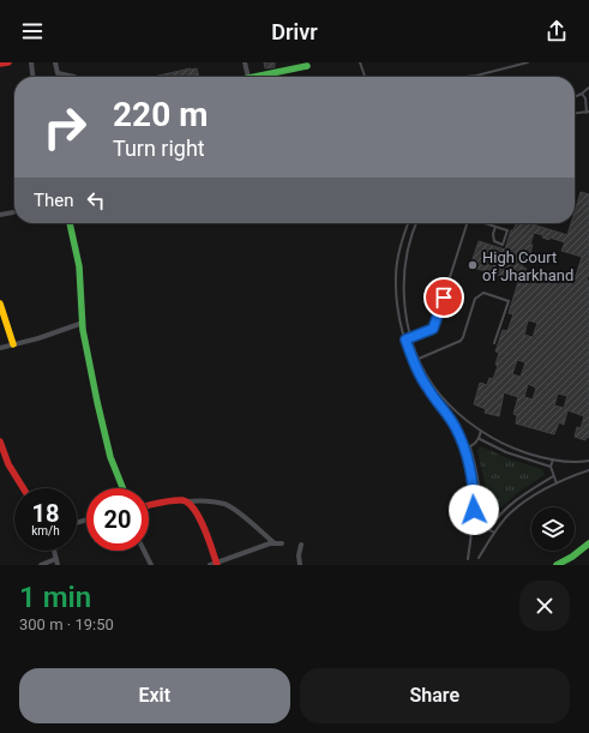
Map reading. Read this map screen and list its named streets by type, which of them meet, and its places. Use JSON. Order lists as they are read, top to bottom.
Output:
{
  "places": ["High Court of Jharkhand"],
  "page": {
    "header": "Drivr",
    "turn": ["220 m", "Turn right"],
    "then": "Then",
    "speed": "18 km/h",
    "limit": "20",
    "heading": ["1 min", "300 m · 19:50"],
    "buttons": ["Exit", "Share"]
  }
}
